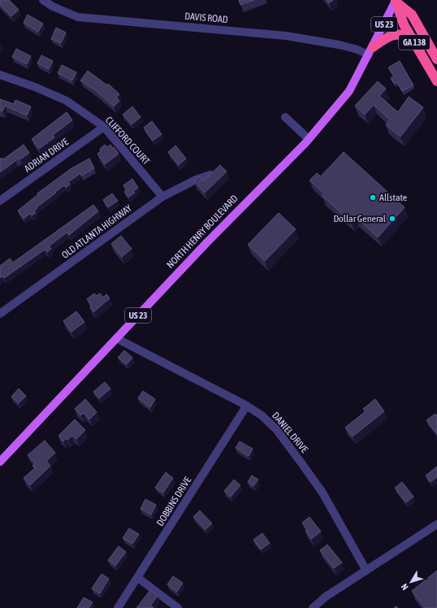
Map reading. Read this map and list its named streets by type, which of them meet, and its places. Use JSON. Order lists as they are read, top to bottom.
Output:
{
  "streets": {
    "highway": ["GA 138"],
    "main road": ["US 23", "NORTH HENRY BOULEVARD"],
    "street": [
      "DAVIS ROAD",
      "CLIFFORD COURT",
      "ADRIAN DRIVE",
      "OLD ATLANTA HIGHWAY",
      "DANIEL DRIVE",
      "DOBBINS DRIVE"
    ]
  },
  "crossings": [
    ["DAVIS ROAD", "NORTH HENRY BOULEVARD"],
    ["GA 138", "NORTH HENRY BOULEVARD"],
    ["CLIFFORD COURT", "ADRIAN DRIVE"],
    ["CLIFFORD COURT", "OLD ATLANTA HIGHWAY"],
    ["NORTH HENRY BOULEVARD", "DANIEL DRIVE"],
    ["DANIEL DRIVE", "DOBBINS DRIVE"]
  ],
  "places": ["Allstate", "Dollar General"],
  "north": "bottom left"
}
